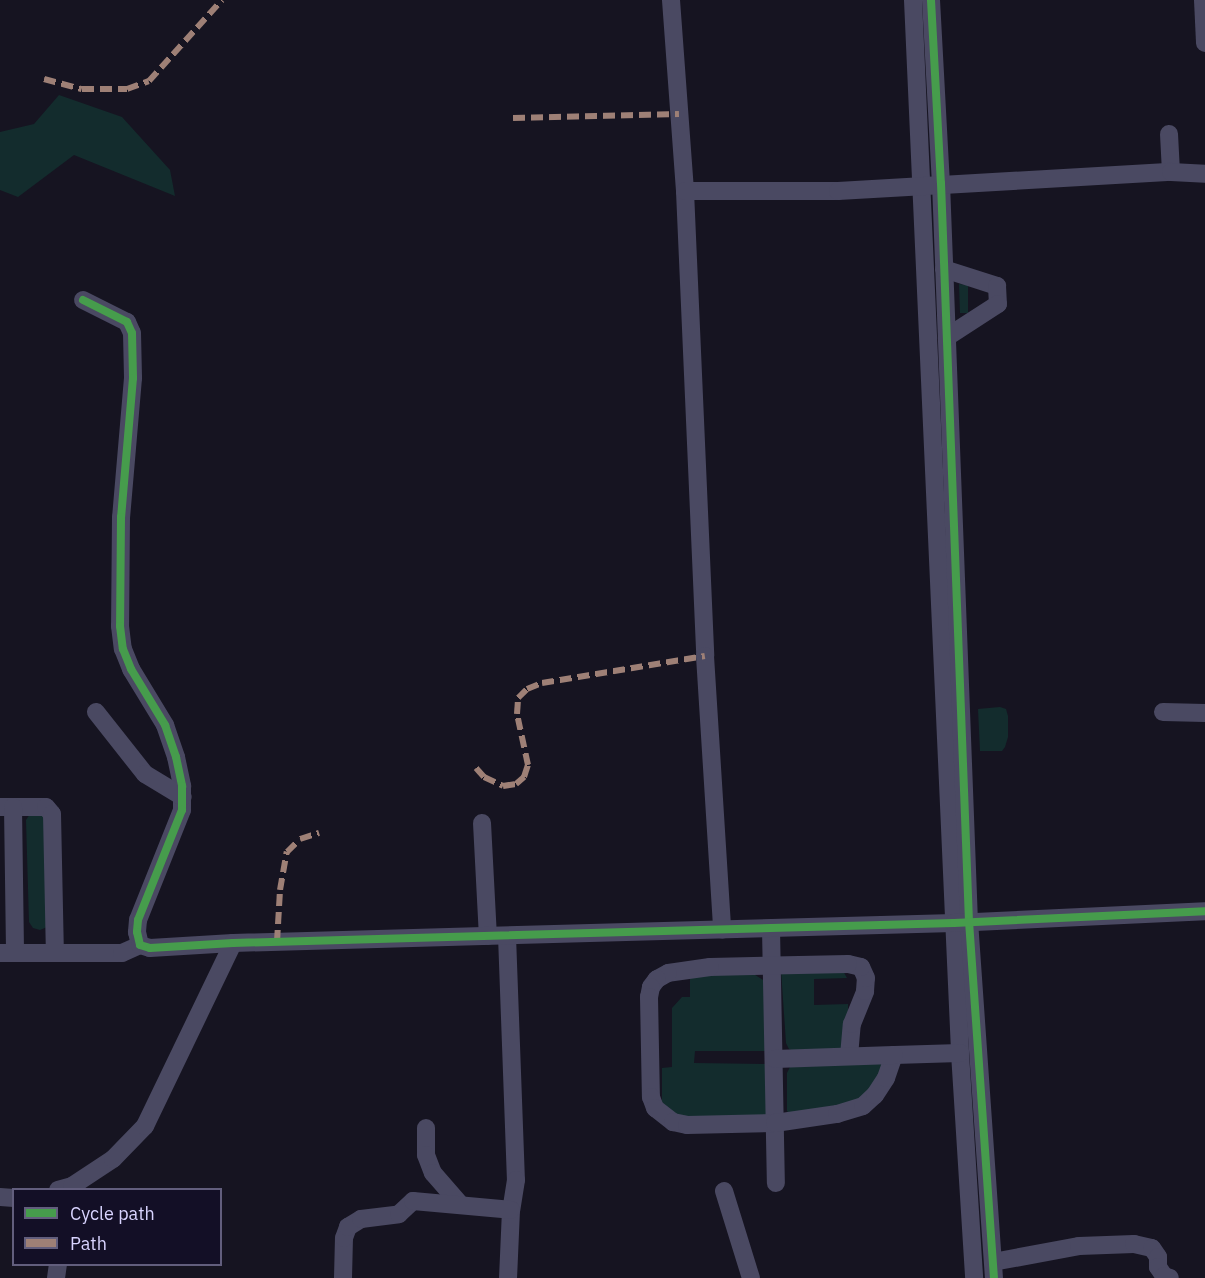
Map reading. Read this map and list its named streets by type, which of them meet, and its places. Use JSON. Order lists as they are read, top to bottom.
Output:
{
  "legend": ["Cycle path", "Path"]
}
